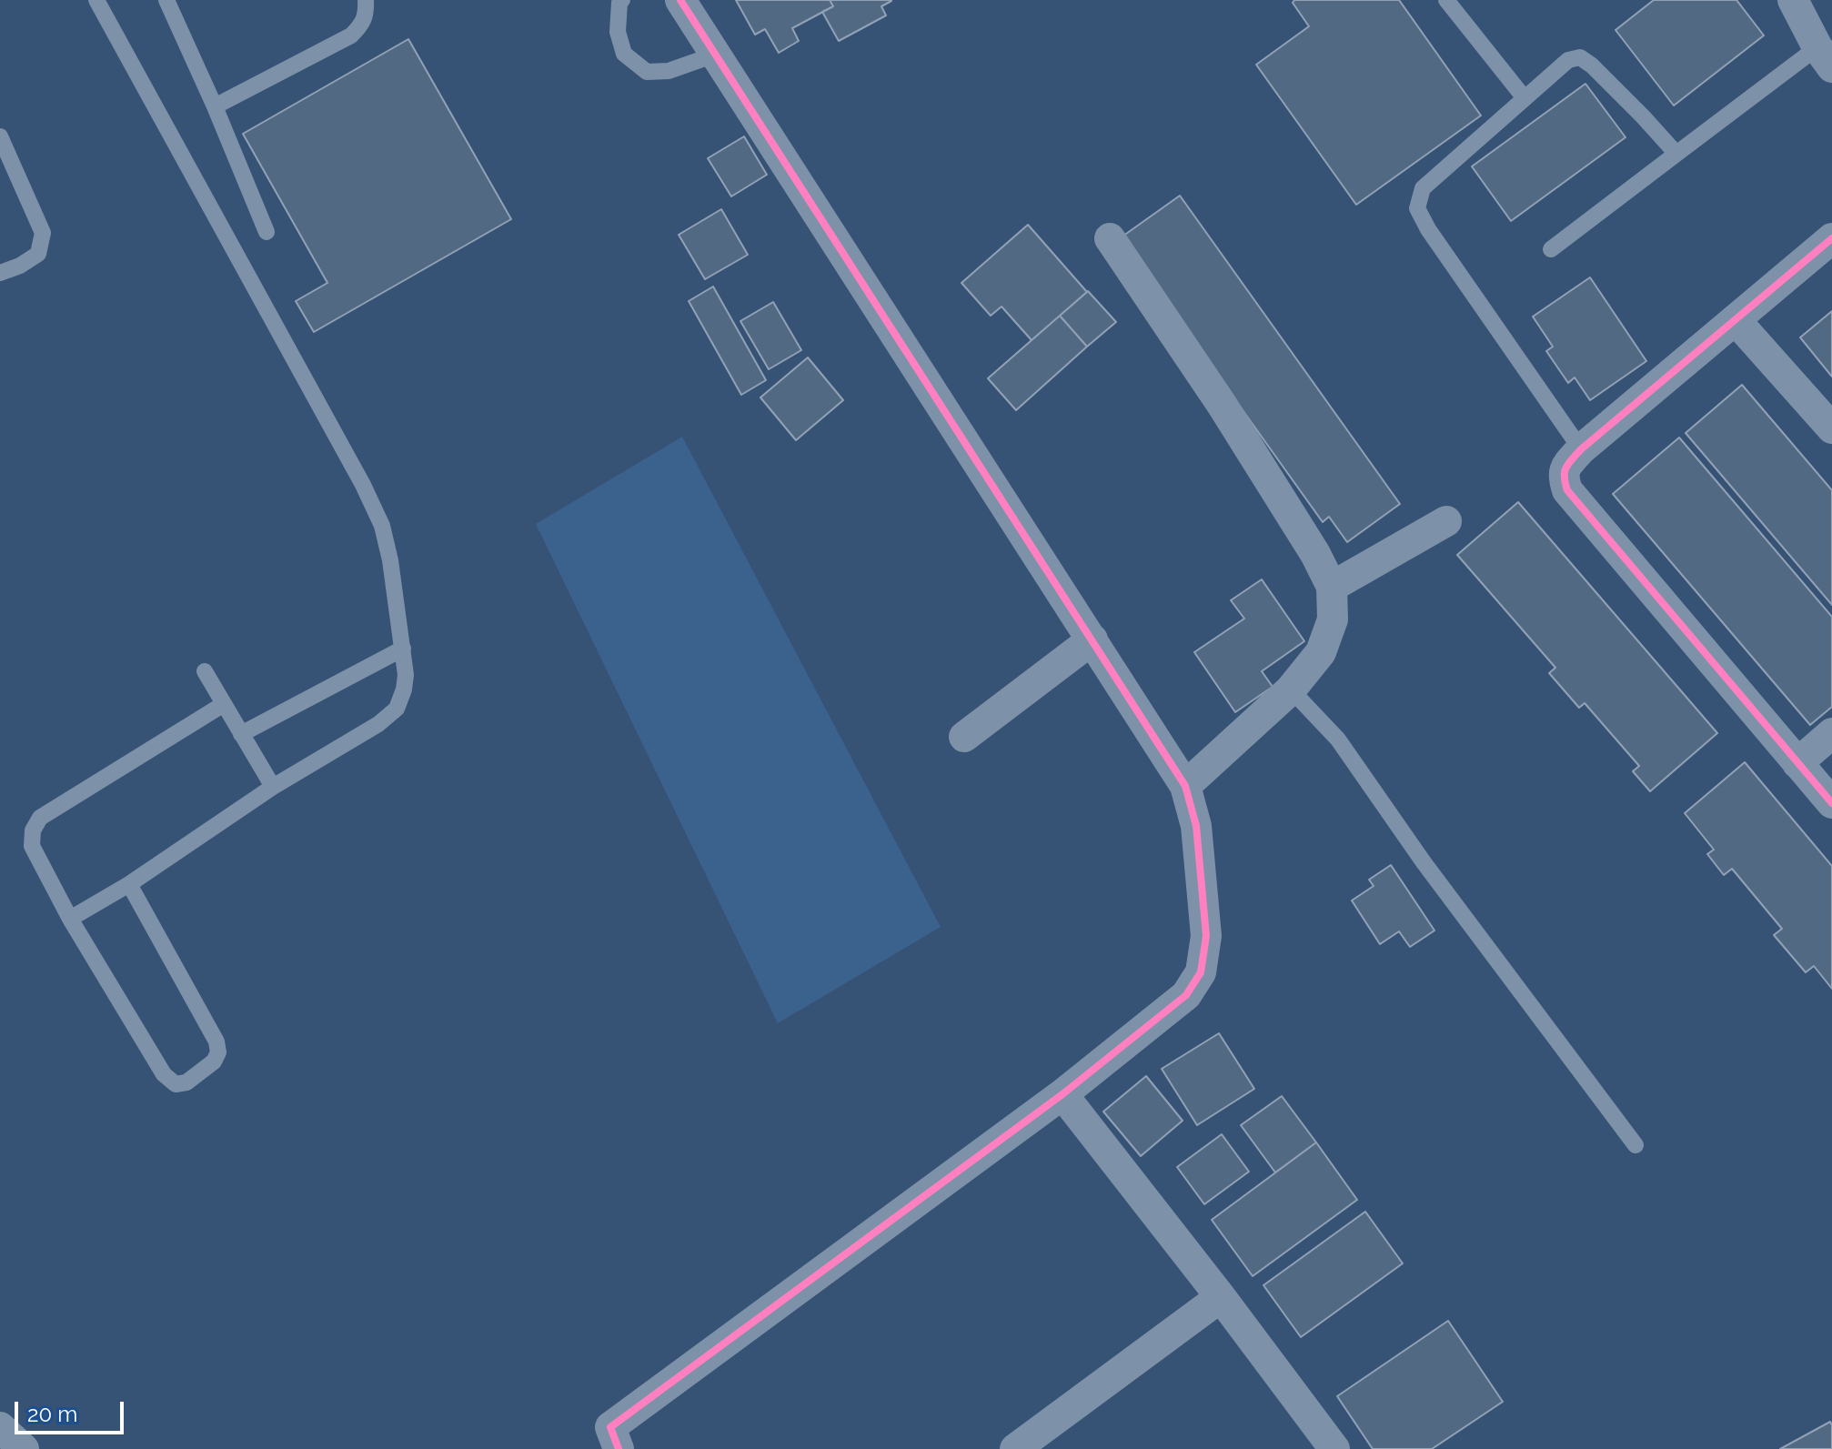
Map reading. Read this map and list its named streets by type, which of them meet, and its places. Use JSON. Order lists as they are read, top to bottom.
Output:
{
  "scale_bar": "20 m"
}
